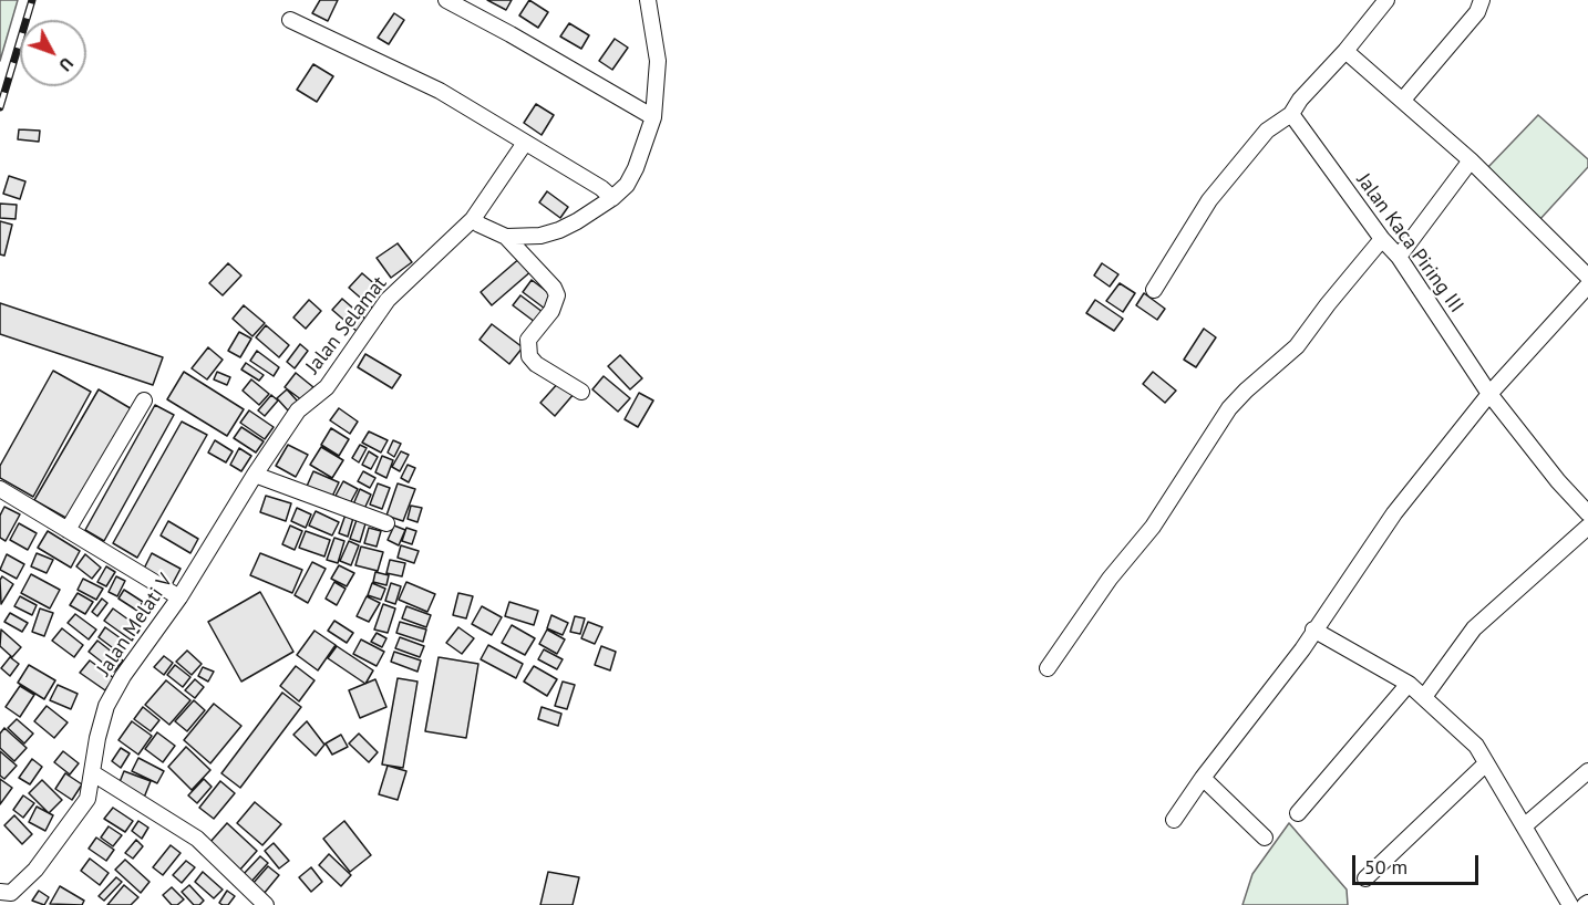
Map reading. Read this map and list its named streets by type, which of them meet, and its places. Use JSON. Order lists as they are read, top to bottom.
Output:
{
  "streets": {
    "street": ["Jalan Kaca Piring III", "Jalan Selamat", "Jalan Melati V"]
  },
  "crossings": [
    ["Jalan Selamat", "Jalan Melati V"]
  ],
  "scale_bar": "50 m",
  "north": "bottom right"
}
